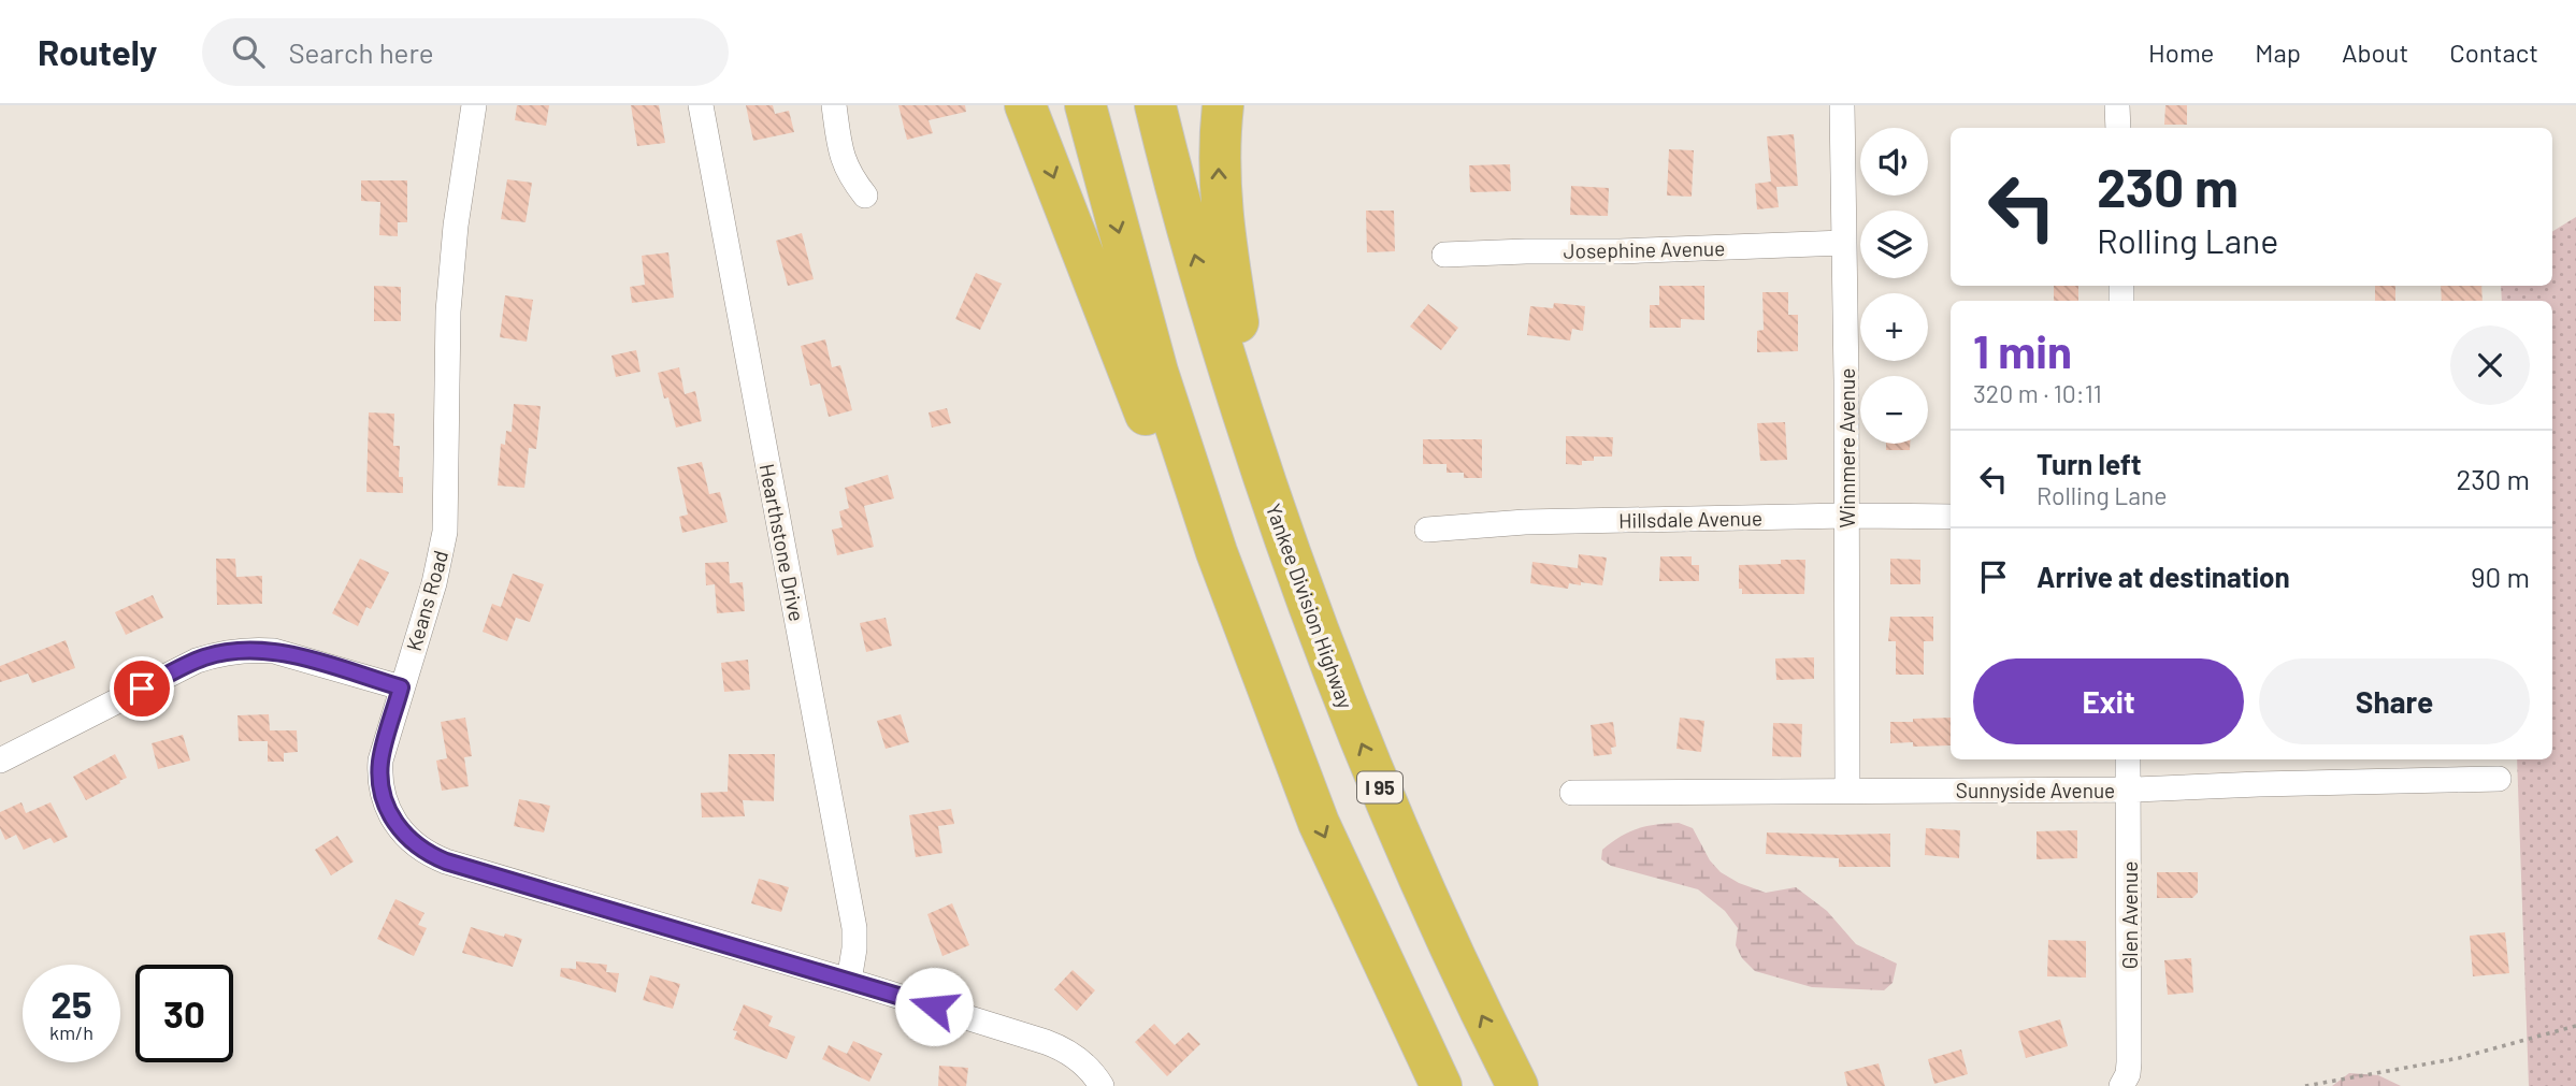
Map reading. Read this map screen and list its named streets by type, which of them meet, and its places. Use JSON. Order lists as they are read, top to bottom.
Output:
{
  "streets": {
    "highway": ["Yankee Division Highway", "I 95"],
    "street": [
      "Josephine Avenue",
      "Winnmere Avenue",
      "Hillsdale Avenue",
      "Hearthstone Drive",
      "Keans Road",
      "Sunnyside Avenue",
      "Glen Avenue"
    ]
  },
  "crossings": [
    ["Josephine Avenue", "Winnmere Avenue"],
    ["Winnmere Avenue", "Hillsdale Avenue"],
    ["Winnmere Avenue", "Sunnyside Avenue"],
    ["Hearthstone Drive", "Keans Road"],
    ["Sunnyside Avenue", "Glen Avenue"]
  ],
  "page": {
    "header": "Routely",
    "search": "Search here",
    "nav": [
      "Home",
      "Map",
      "About",
      "Contact"
    ],
    "map_buttons": ["+", "−"],
    "turn": ["230 m", "Rolling Lane"],
    "heading": ["1 min", "320 m · 10:11"],
    "list": [
      {
        "name": "Turn left",
        "note": "Rolling Lane",
        "value": "230 m"
      },
      {
        "name": "Arrive at destination",
        "value": "90 m"
      }
    ],
    "buttons": ["Exit", "Share"],
    "speed": "25 km/h",
    "limit": "30"
  }
}
